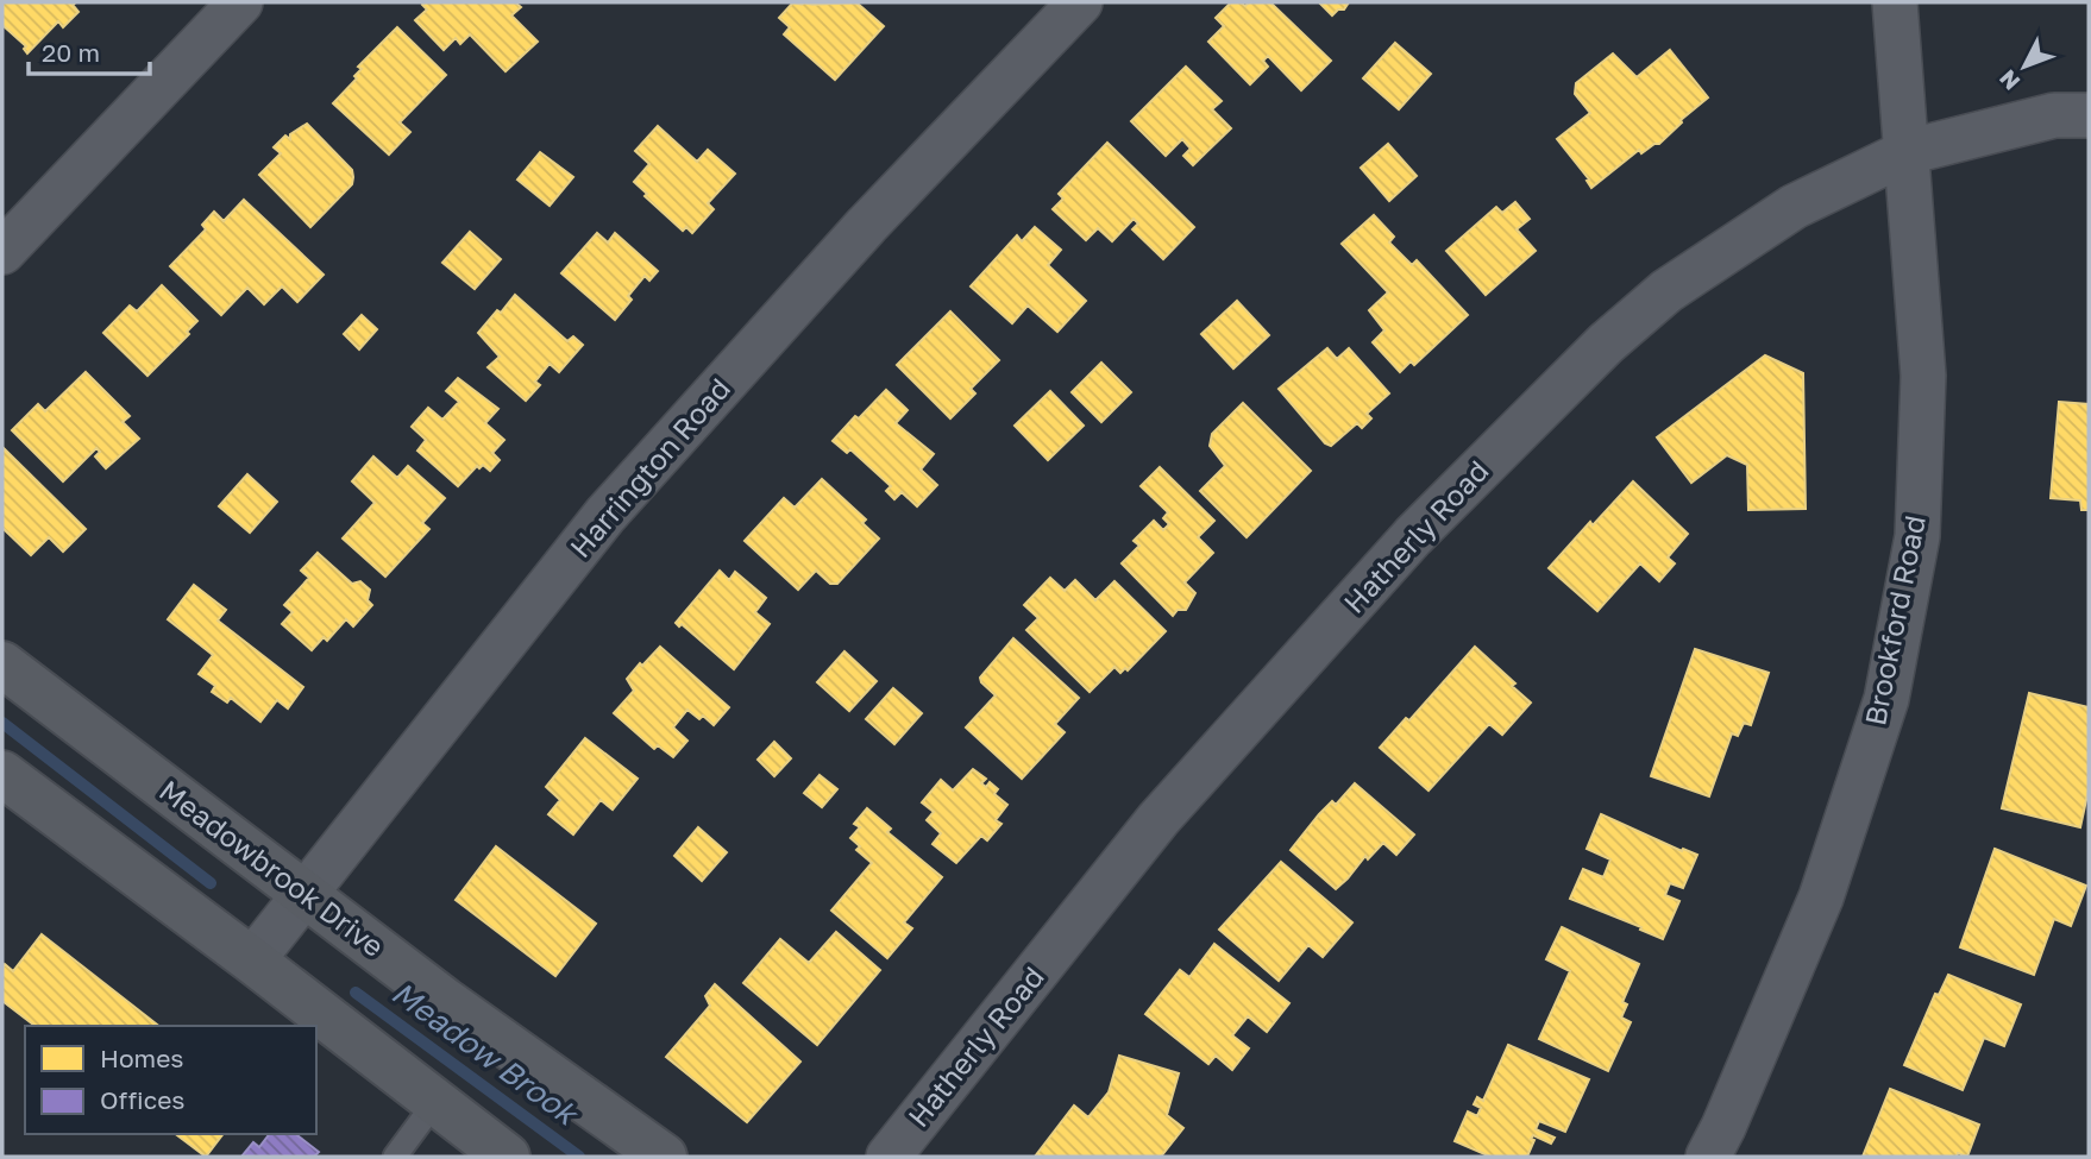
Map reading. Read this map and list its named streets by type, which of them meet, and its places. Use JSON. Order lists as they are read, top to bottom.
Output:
{
  "streets": {
    "street": [
      "Harrington Road",
      "Hatherly Road",
      "Brookford Road",
      "Meadowbrook Drive"
    ]
  },
  "crossings": [
    ["Harrington Road", "Meadowbrook Drive"],
    ["Hatherly Road", "Brookford Road"]
  ],
  "water": ["Meadow Brook"],
  "legend": ["Homes", "Offices"],
  "scale_bar": "20 m",
  "north": "bottom left"
}
